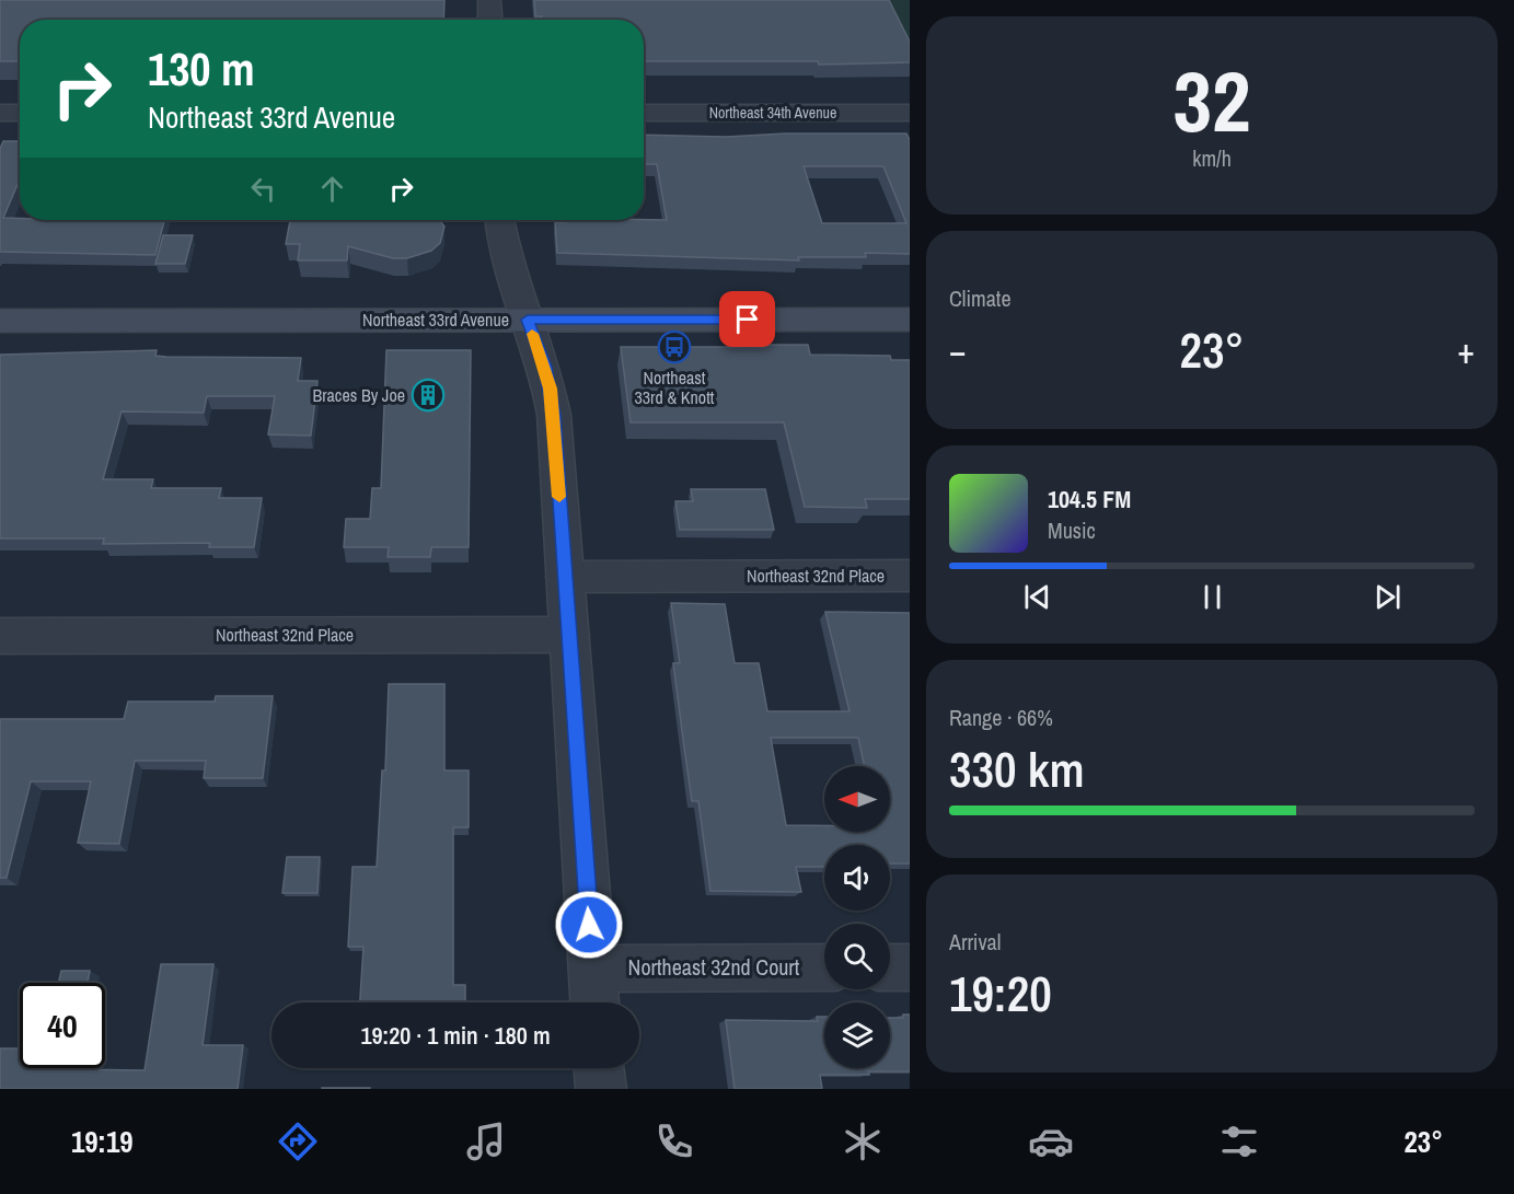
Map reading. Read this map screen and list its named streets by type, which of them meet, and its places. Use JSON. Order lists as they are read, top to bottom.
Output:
{
  "streets": {
    "main road": ["Northeast 33rd Avenue"],
    "street": ["Northeast 34th Avenue", "Northeast 32nd Place", "Northeast 32nd Court"]
  },
  "places": {
    "bus stop": ["Northeast 33rd & Knott"],
    "building": ["Braces By Joe"]
  },
  "north": "left",
  "page": {
    "tile": [
      ["32", "km/h"],
      "Climate",
      ["Range · 66%", "330 km"],
      ["Arrival", "19:20"]
    ],
    "turn": ["130 m", "Northeast 33rd Avenue"],
    "heat": ["−", "23°", "+"],
    "song": ["104.5 FM", "Music"],
    "limit": "40",
    "trip": "19:20 · 1 min · 180 m",
    "tabs": ["19:19", "23°"]
  }
}
